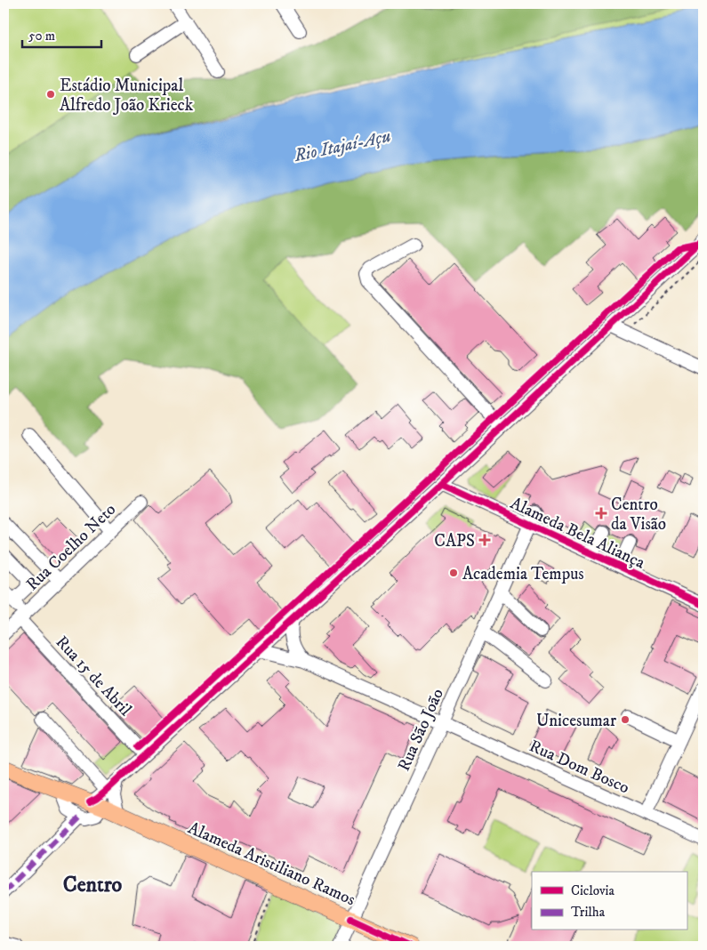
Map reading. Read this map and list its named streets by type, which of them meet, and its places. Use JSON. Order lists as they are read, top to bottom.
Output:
{
  "streets": {
    "main road": ["Alameda Aristiliano Ramos"],
    "street": [
      "Alameda Bela Aliança",
      "Rua Coelho Neto",
      "Rua 15 de Abril",
      "Rua São João",
      "Rua Dom Bosco"
    ]
  },
  "crossings": [
    ["Alameda Bela Aliança", "Rua São João"],
    ["Rua Coelho Neto", "Rua 15 de Abril"],
    ["Rua São João", "Rua Dom Bosco"],
    ["Rua São João", "Alameda Aristiliano Ramos"]
  ],
  "districts": ["Centro"],
  "water": ["Rio Itajaí-Açu"],
  "places": {
    "other": ["Estádio Municipal Alfredo João Krieck", "Academia Tempus", "Unicesumar"],
    "health": ["Centro da Visão", "CAPS"]
  },
  "legend": ["Ciclovia", "Trilha"],
  "scale_bar": "50 m"
}
